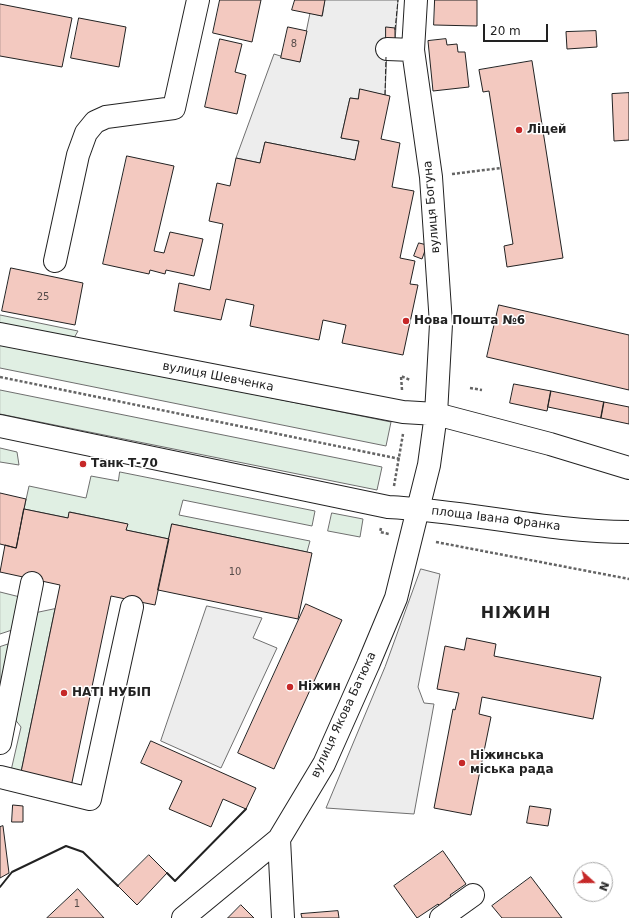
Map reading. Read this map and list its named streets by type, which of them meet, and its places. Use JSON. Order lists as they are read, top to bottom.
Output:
{
  "streets": {
    "main road": [
      "вулиця Богуна",
      "вулиця Шевченка",
      "площа Івана Франка",
      "вулиця Якова Батюка"
    ]
  },
  "crossings": [
    ["вулиця Богуна", "вулиця Шевченка"],
    ["вулиця Богуна", "площа Івана Франка"],
    ["вулиця Шевченка", "площа Івана Франка"],
    ["площа Івана Франка", "вулиця Якова Батюка"]
  ],
  "districts": ["НІЖИН"],
  "places": [
    "Ліцей",
    "Нова Пошта №6",
    "Танк Т-70",
    "Ніжин",
    "НАТІ НУБІП",
    "Ніжинська міська рада"
  ],
  "house_numbers": [
    "8",
    "25",
    "10",
    "1"
  ],
  "scale_bar": "20 m",
  "north": "right"
}
